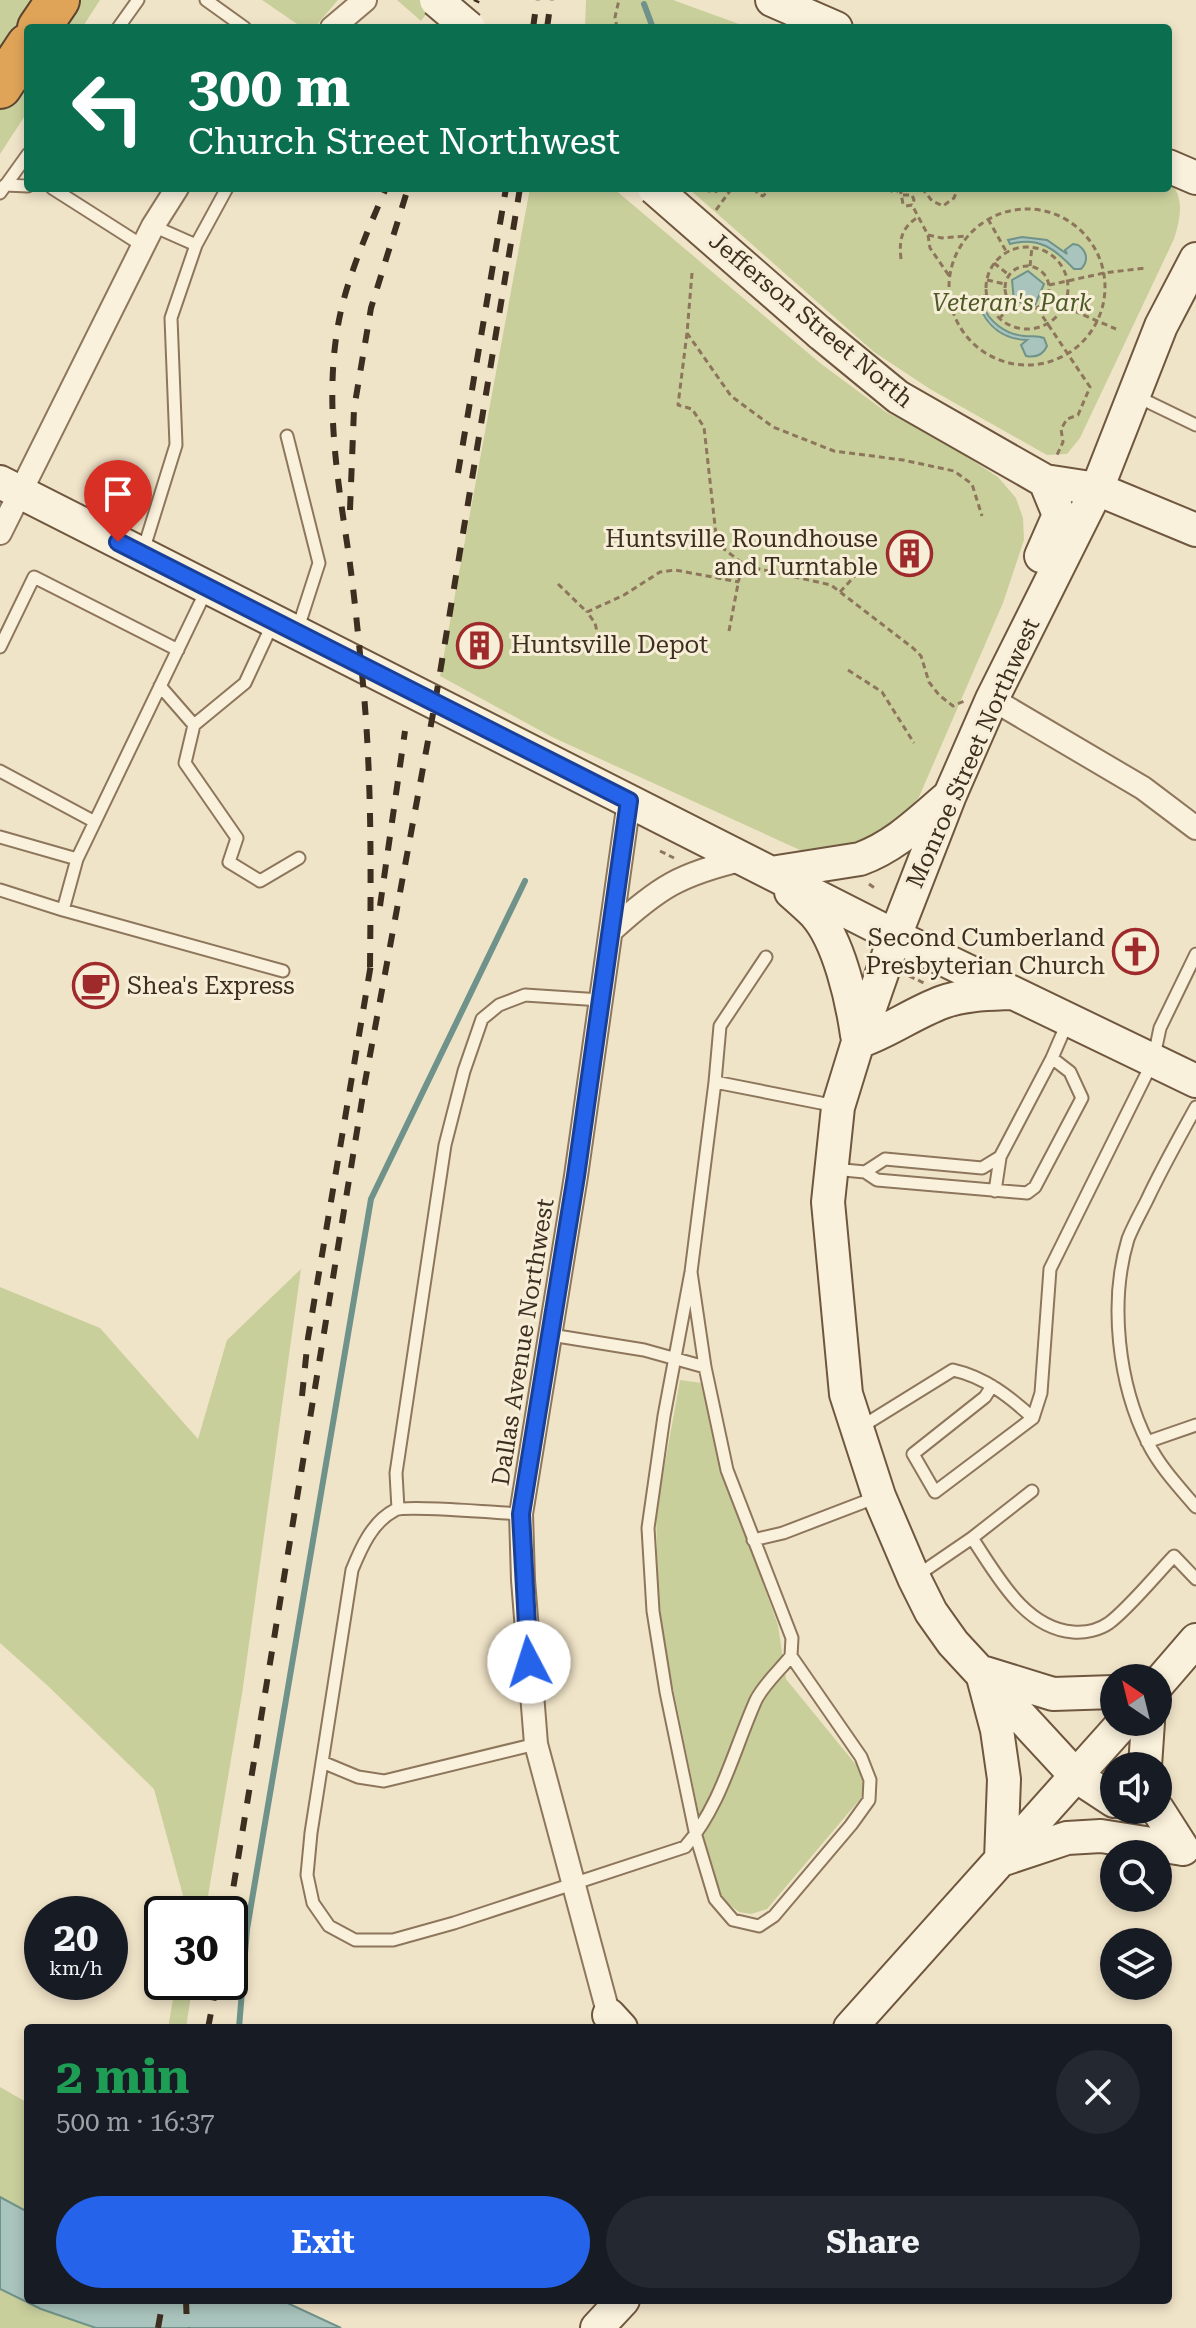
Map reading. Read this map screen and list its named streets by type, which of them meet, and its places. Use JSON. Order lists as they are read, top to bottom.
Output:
{
  "streets": {
    "street": ["Jefferson Street North", "Monroe Street Northwest", "Dallas Avenue Northwest"]
  },
  "crossings": [
    ["Jefferson Street North", "Monroe Street Northwest"]
  ],
  "parks": ["Veteran's Park"],
  "places": {
    "building": ["Huntsville Roundhouse and Turntable", "Huntsville Depot"],
    "church": ["Second Cumberland Presbyterian Church"],
    "cafe": ["Shea's Express"]
  },
  "north": "top left",
  "page": {
    "turn": ["300 m", "Church Street Northwest"],
    "speed": "20 km/h",
    "limit": "30",
    "heading": ["2 min", "500 m · 16:37"],
    "buttons": ["Exit", "Share"]
  }
}
